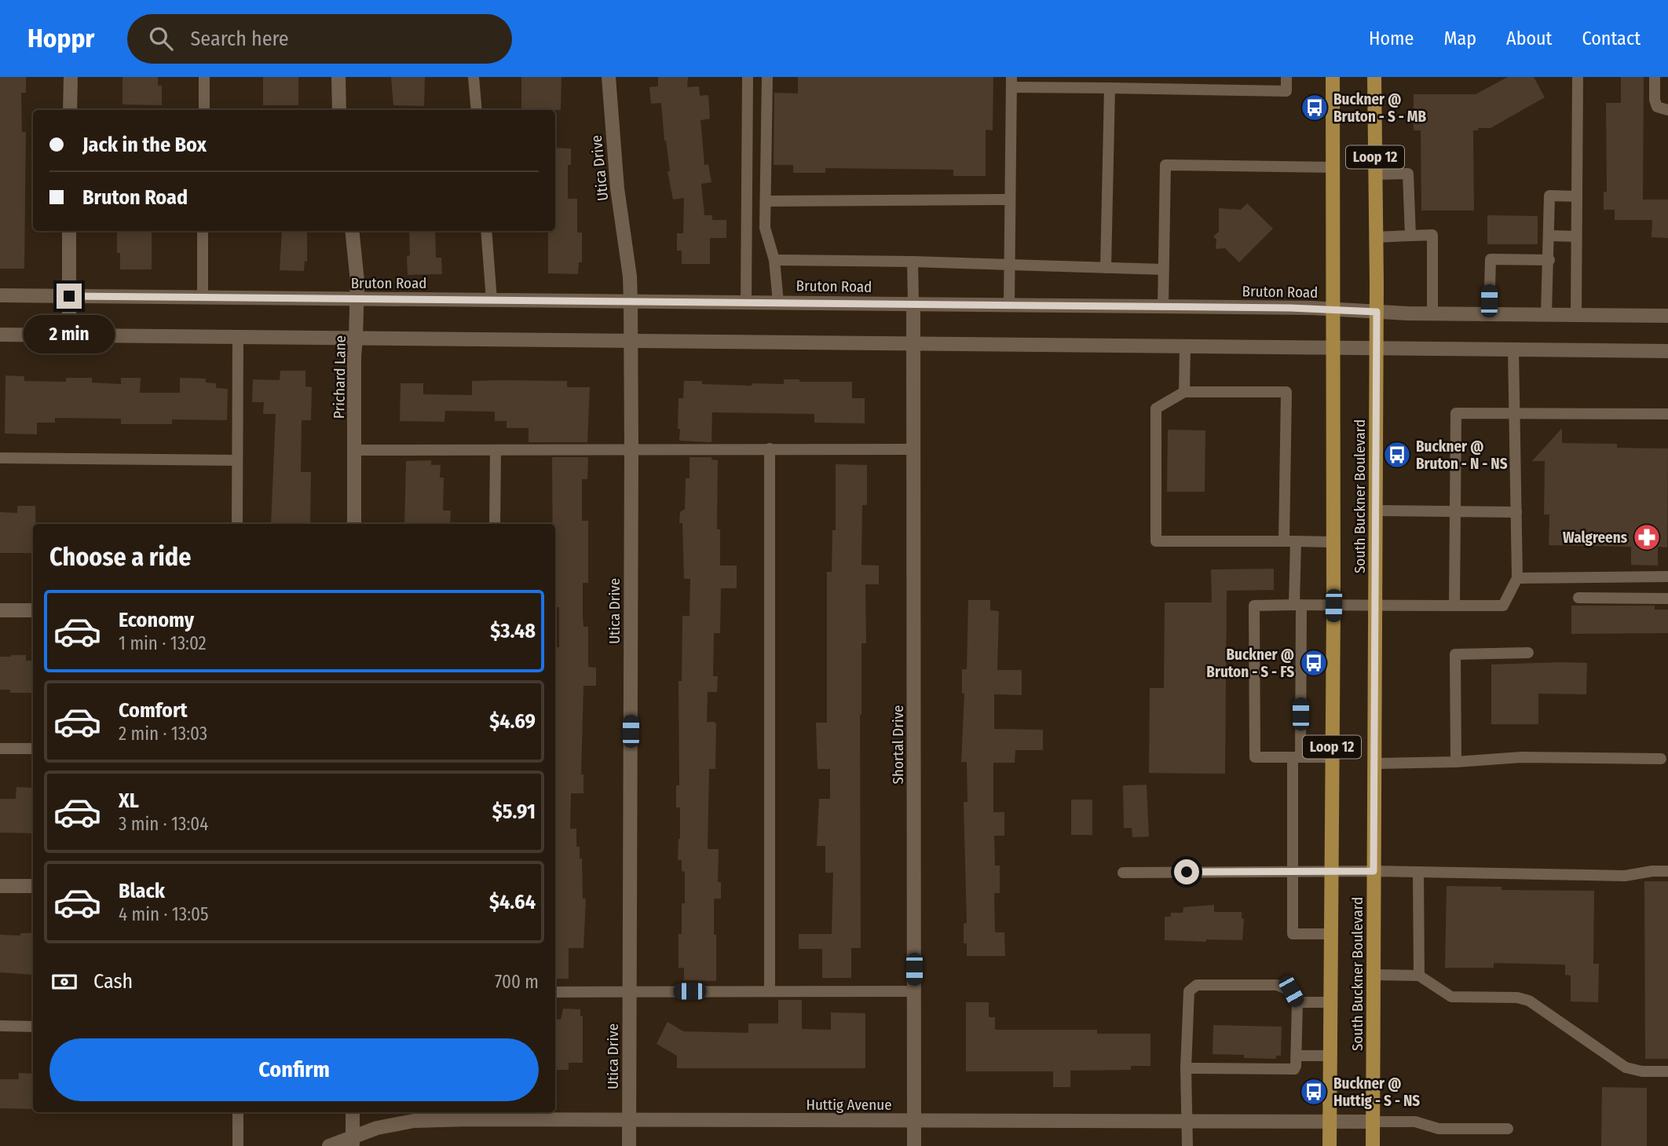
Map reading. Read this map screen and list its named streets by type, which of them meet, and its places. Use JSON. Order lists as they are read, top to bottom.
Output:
{
  "streets": {
    "main road": ["Loop 12", "South Buckner Boulevard"],
    "street": [
      "Utica Drive",
      "Bruton Road",
      "Prichard Lane",
      "Shortal Drive",
      "Huttig Avenue"
    ]
  },
  "crossings": [
    ["Utica Drive", "Bruton Road"],
    ["Utica Drive", "Huttig Avenue"],
    ["Bruton Road", "Prichard Lane"],
    ["Bruton Road", "South Buckner Boulevard"],
    ["Bruton Road", "Shortal Drive"],
    ["South Buckner Boulevard", "Huttig Avenue"],
    ["Shortal Drive", "Huttig Avenue"]
  ],
  "places": {
    "bus stop": [
      "Buckner @ Bruton - S - MB",
      "Buckner @ Bruton - N - NS",
      "Buckner @ Bruton - S - FS",
      "Buckner @ Huttig - S - NS"
    ],
    "pharmacy": ["Walgreens"]
  },
  "page": {
    "header": "Hoppr",
    "search": "Search here",
    "nav": [
      "Home",
      "Map",
      "About",
      "Contact"
    ],
    "banner": ["Jack in the Box", "Bruton Road"],
    "bubble": "2 min",
    "heading": "Choose a ride",
    "list": [
      {
        "name": "Economy",
        "note": "1 min · 13:02",
        "value": "$3.48"
      },
      {
        "name": "Comfort",
        "note": "2 min · 13:03",
        "value": "$4.69"
      },
      {
        "name": "XL",
        "note": "3 min · 13:04",
        "value": "$5.91"
      },
      {
        "name": "Black",
        "note": "4 min · 13:05",
        "value": "$4.64"
      }
    ],
    "pay": ["Cash", "700 m"],
    "buttons": "Confirm"
  }
}
